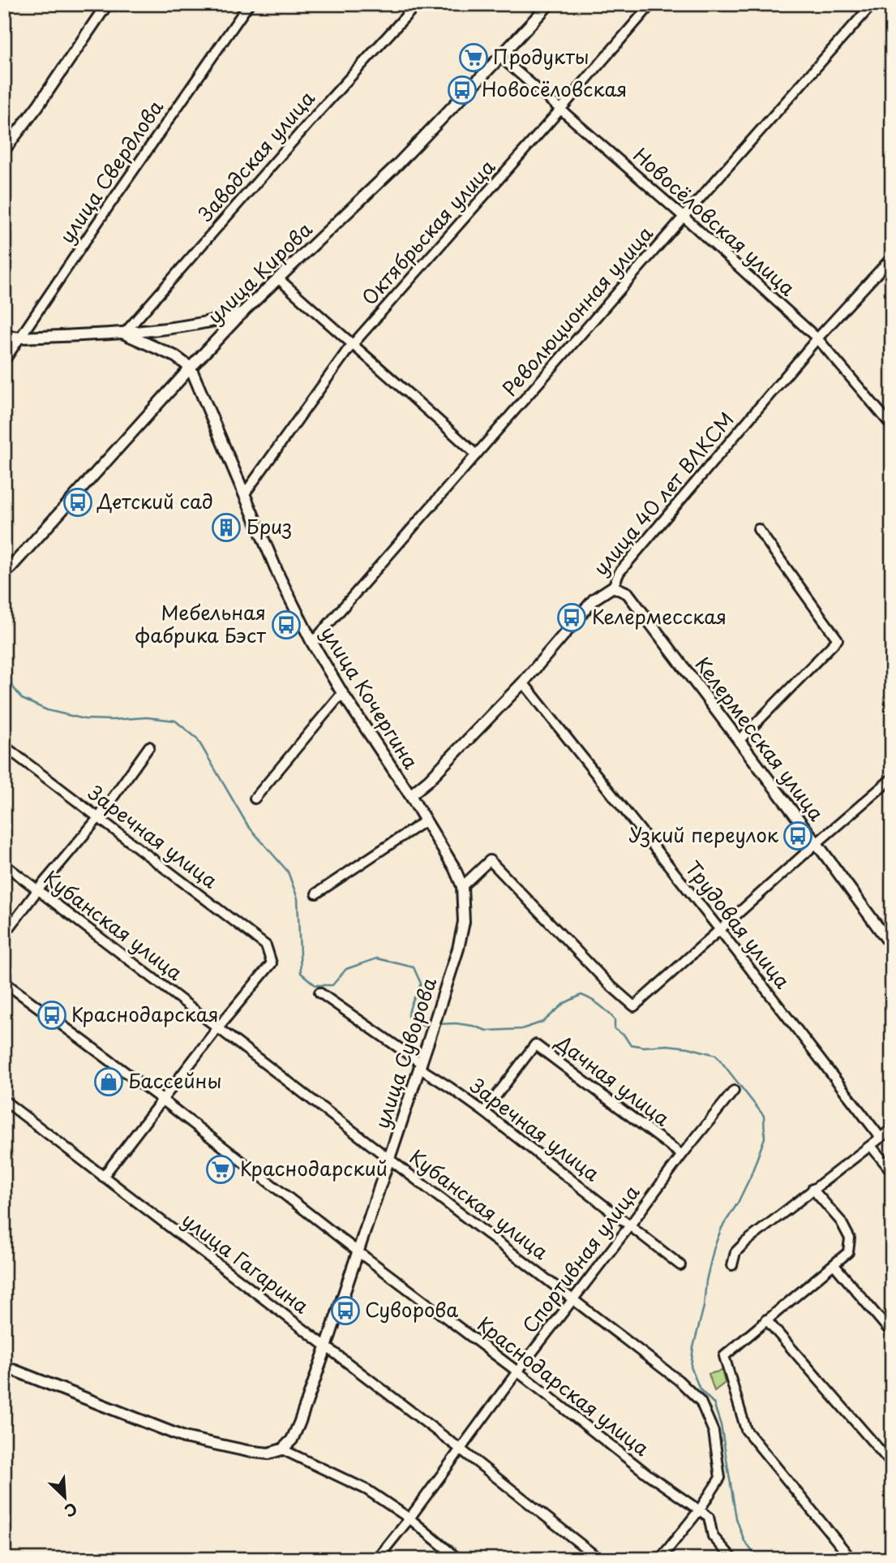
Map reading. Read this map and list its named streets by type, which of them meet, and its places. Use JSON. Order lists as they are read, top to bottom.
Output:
{
  "streets": {
    "street": [
      "Заводская улица",
      "улица Свердлова",
      "Новосёловская улица",
      "Октябрьская улица",
      "улица Кирова",
      "Революционная улица",
      "улица 40 лет ВЛКСМ",
      "улица Кочергина",
      "Келермесская улица",
      "Заречная улица",
      "Трудовая улица",
      "Кубанская улица",
      "улица Суворова",
      "Дачная улица",
      "Спортивная улица",
      "улица Гагарина",
      "Краснодарская улица"
    ]
  },
  "crossings": [
    ["Новосёловская улица", "Октябрьская улица"],
    ["Новосёловская улица", "улица Кирова"],
    ["Новосёловская улица", "Революционная улица"],
    ["Новосёловская улица", "улица 40 лет ВЛКСМ"],
    ["Октябрьская улица", "улица Кочергина"],
    ["улица Кирова", "улица Кочергина"],
    ["Революционная улица", "улица Кочергина"],
    ["улица 40 лет ВЛКСМ", "улица Кочергина"],
    ["улица 40 лет ВЛКСМ", "Келермесская улица"],
    ["улица 40 лет ВЛКСМ", "Трудовая улица"],
    ["улица Кочергина", "улица Суворова"],
    ["Заречная улица", "Кубанская улица"],
    ["Заречная улица", "улица Суворова"],
    ["Заречная улица", "Дачная улица"],
    ["Заречная улица", "Спортивная улица"],
    ["Кубанская улица", "улица Суворова"],
    ["Кубанская улица", "Спортивная улица"],
    ["Кубанская улица", "Краснодарская улица"],
    ["улица Суворова", "улица Гагарина"],
    ["улица Суворова", "Краснодарская улица"],
    ["Дачная улица", "Спортивная улица"],
    ["Спортивная улица", "улица Гагарина"],
    ["Спортивная улица", "Краснодарская улица"]
  ],
  "places": {
    "supermarket": ["Продукты", "Краснодарский"],
    "bus stop": [
      "Новосёловская",
      "Детский сад",
      "Келермесская",
      "Мебельная фабрика Бэст",
      "Узкий переулок",
      "Краснодарская",
      "Суворова"
    ],
    "building": ["Бриз"],
    "shop": ["Бассейны"]
  },
  "north": "bottom right"
}
